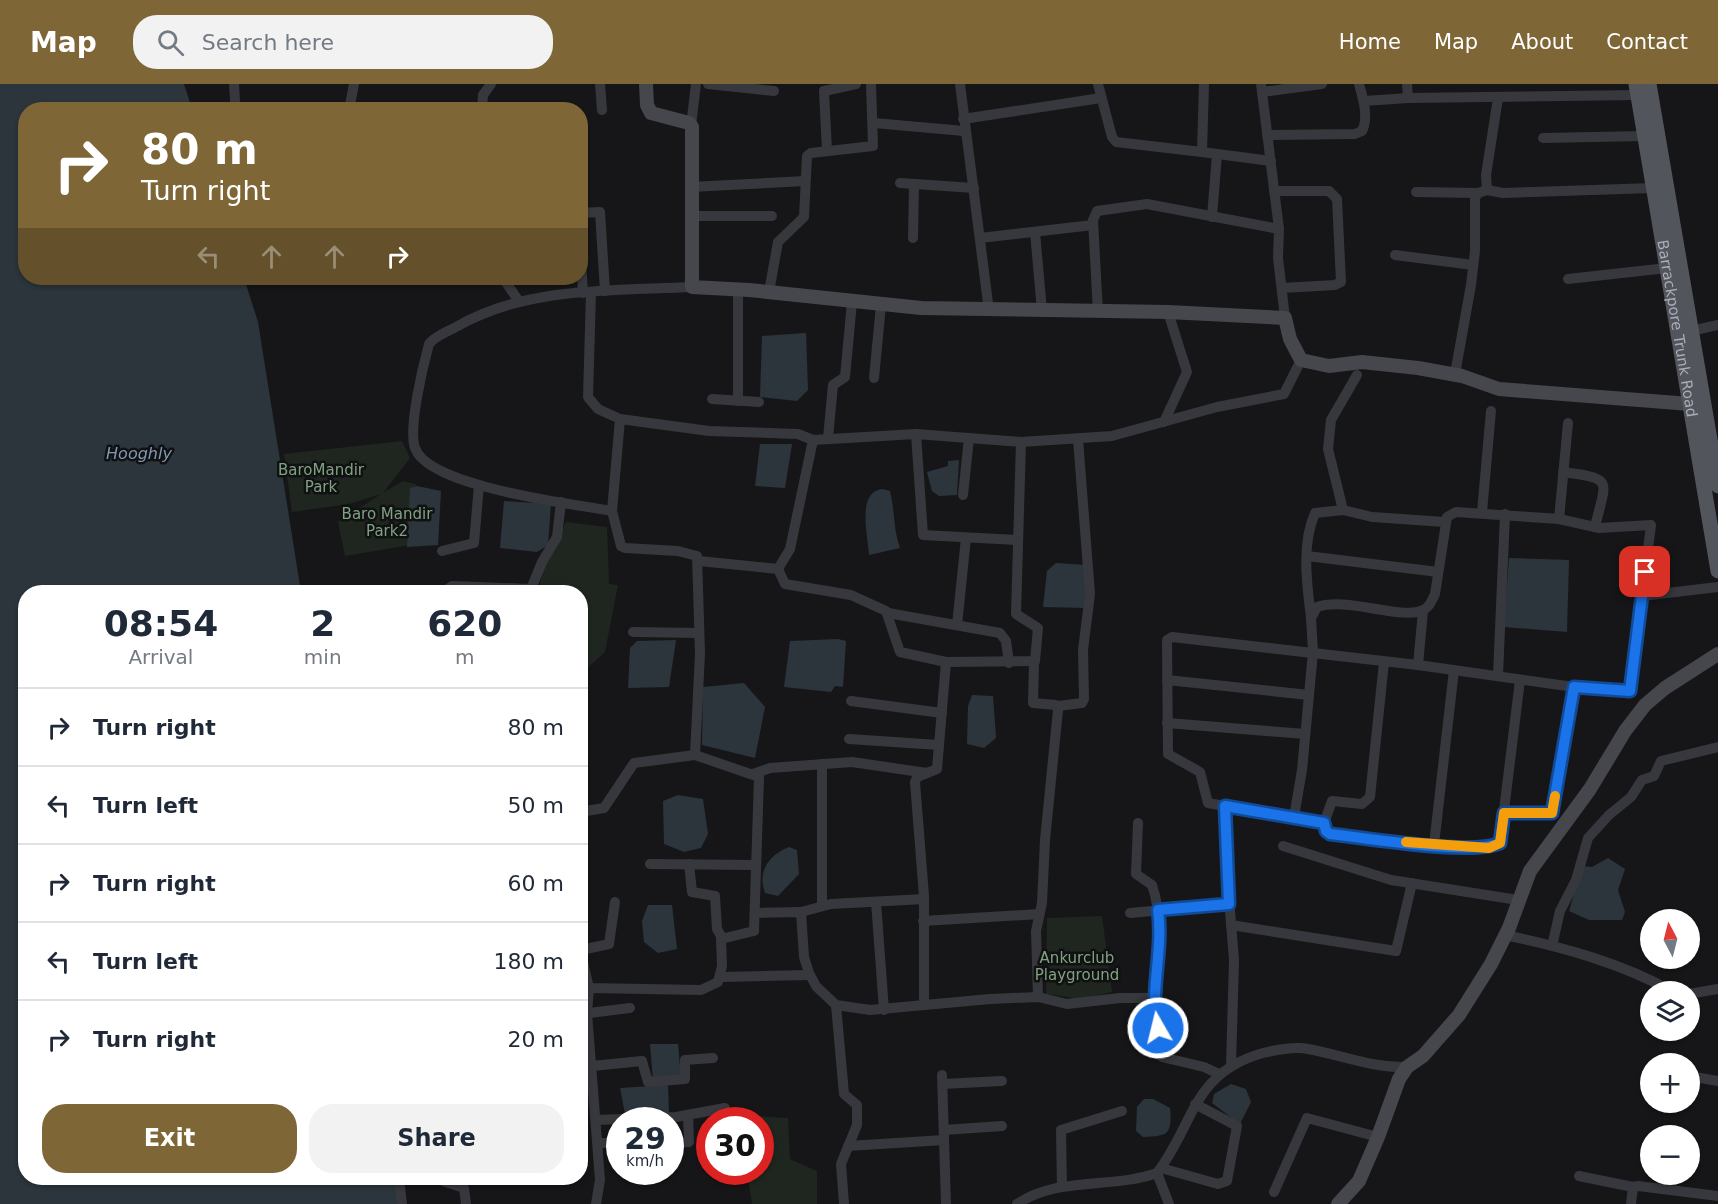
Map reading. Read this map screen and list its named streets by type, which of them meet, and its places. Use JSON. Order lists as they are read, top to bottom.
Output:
{
  "streets": {
    "main road": ["Barrackpore Trunk Road"]
  },
  "water": ["Hooghly"],
  "parks": ["BaroMandir Park", "Baro Mandir Park2", "Ankurclub Playground"],
  "north": "top",
  "page": {
    "header": "Map",
    "search": "Search here",
    "nav": [
      "Home",
      "Map",
      "About",
      "Contact"
    ],
    "turn": ["80 m", "Turn right"],
    "eta": [
      "08:54",
      "Arrival",
      "2",
      "min",
      "620",
      "m"
    ],
    "list": [
      {
        "name": "Turn right",
        "value": "80 m"
      },
      {
        "name": "Turn left",
        "value": "50 m"
      },
      {
        "name": "Turn right",
        "value": "60 m"
      },
      {
        "name": "Turn left",
        "value": "180 m"
      },
      {
        "name": "Turn right",
        "value": "20 m"
      }
    ],
    "map_buttons": ["+", "−"],
    "buttons": ["Exit", "Share"],
    "speed": "29 km/h",
    "limit": "30"
  }
}
